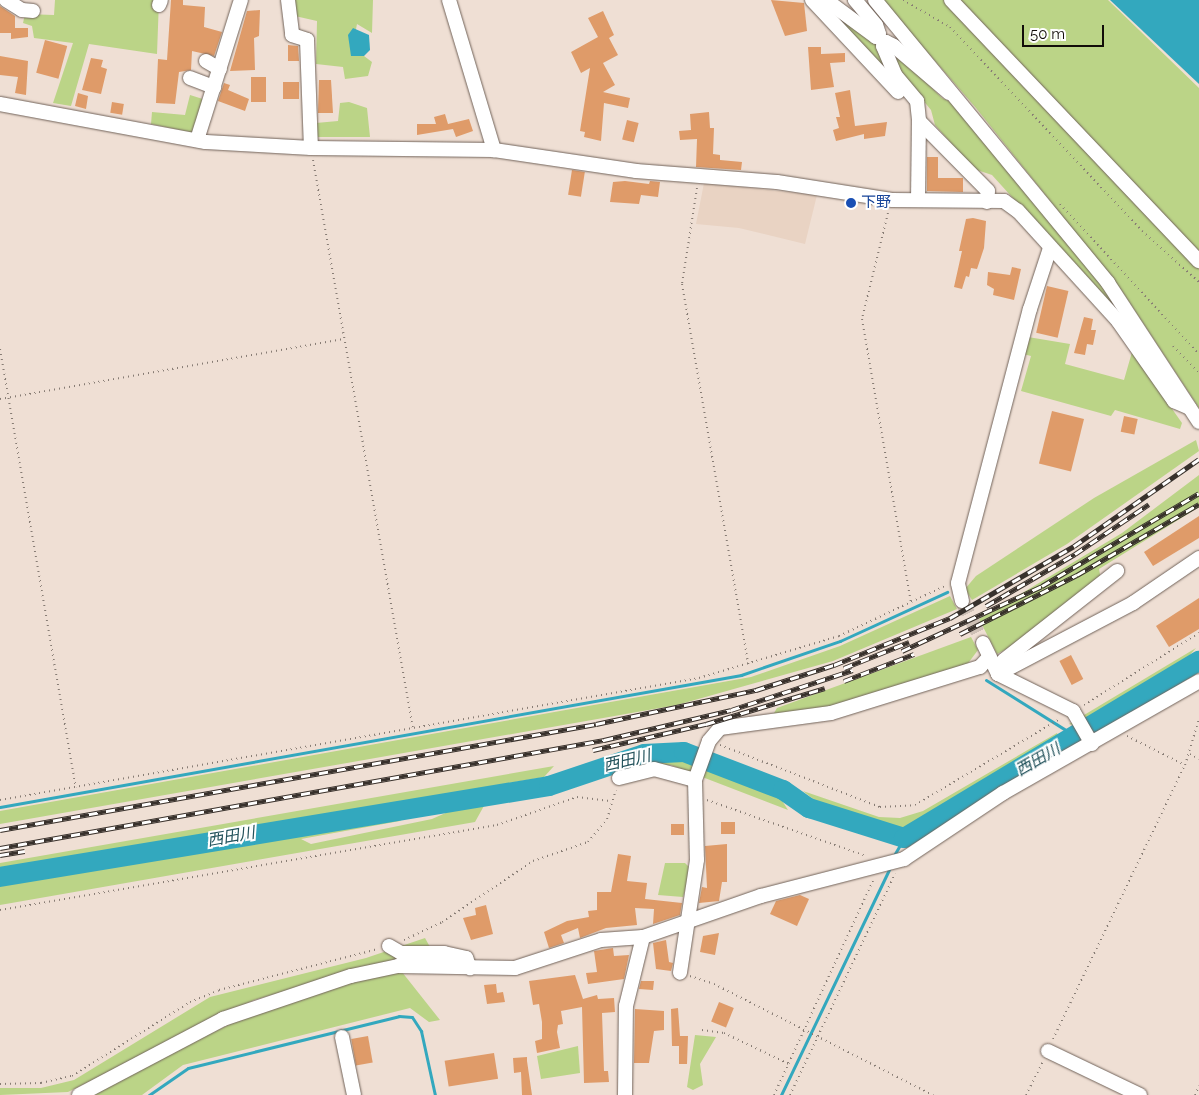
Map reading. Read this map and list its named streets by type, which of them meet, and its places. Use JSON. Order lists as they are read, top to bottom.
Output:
{
  "water": ["西田川"],
  "places": ["下野"],
  "scale_bar": "50 m"
}
